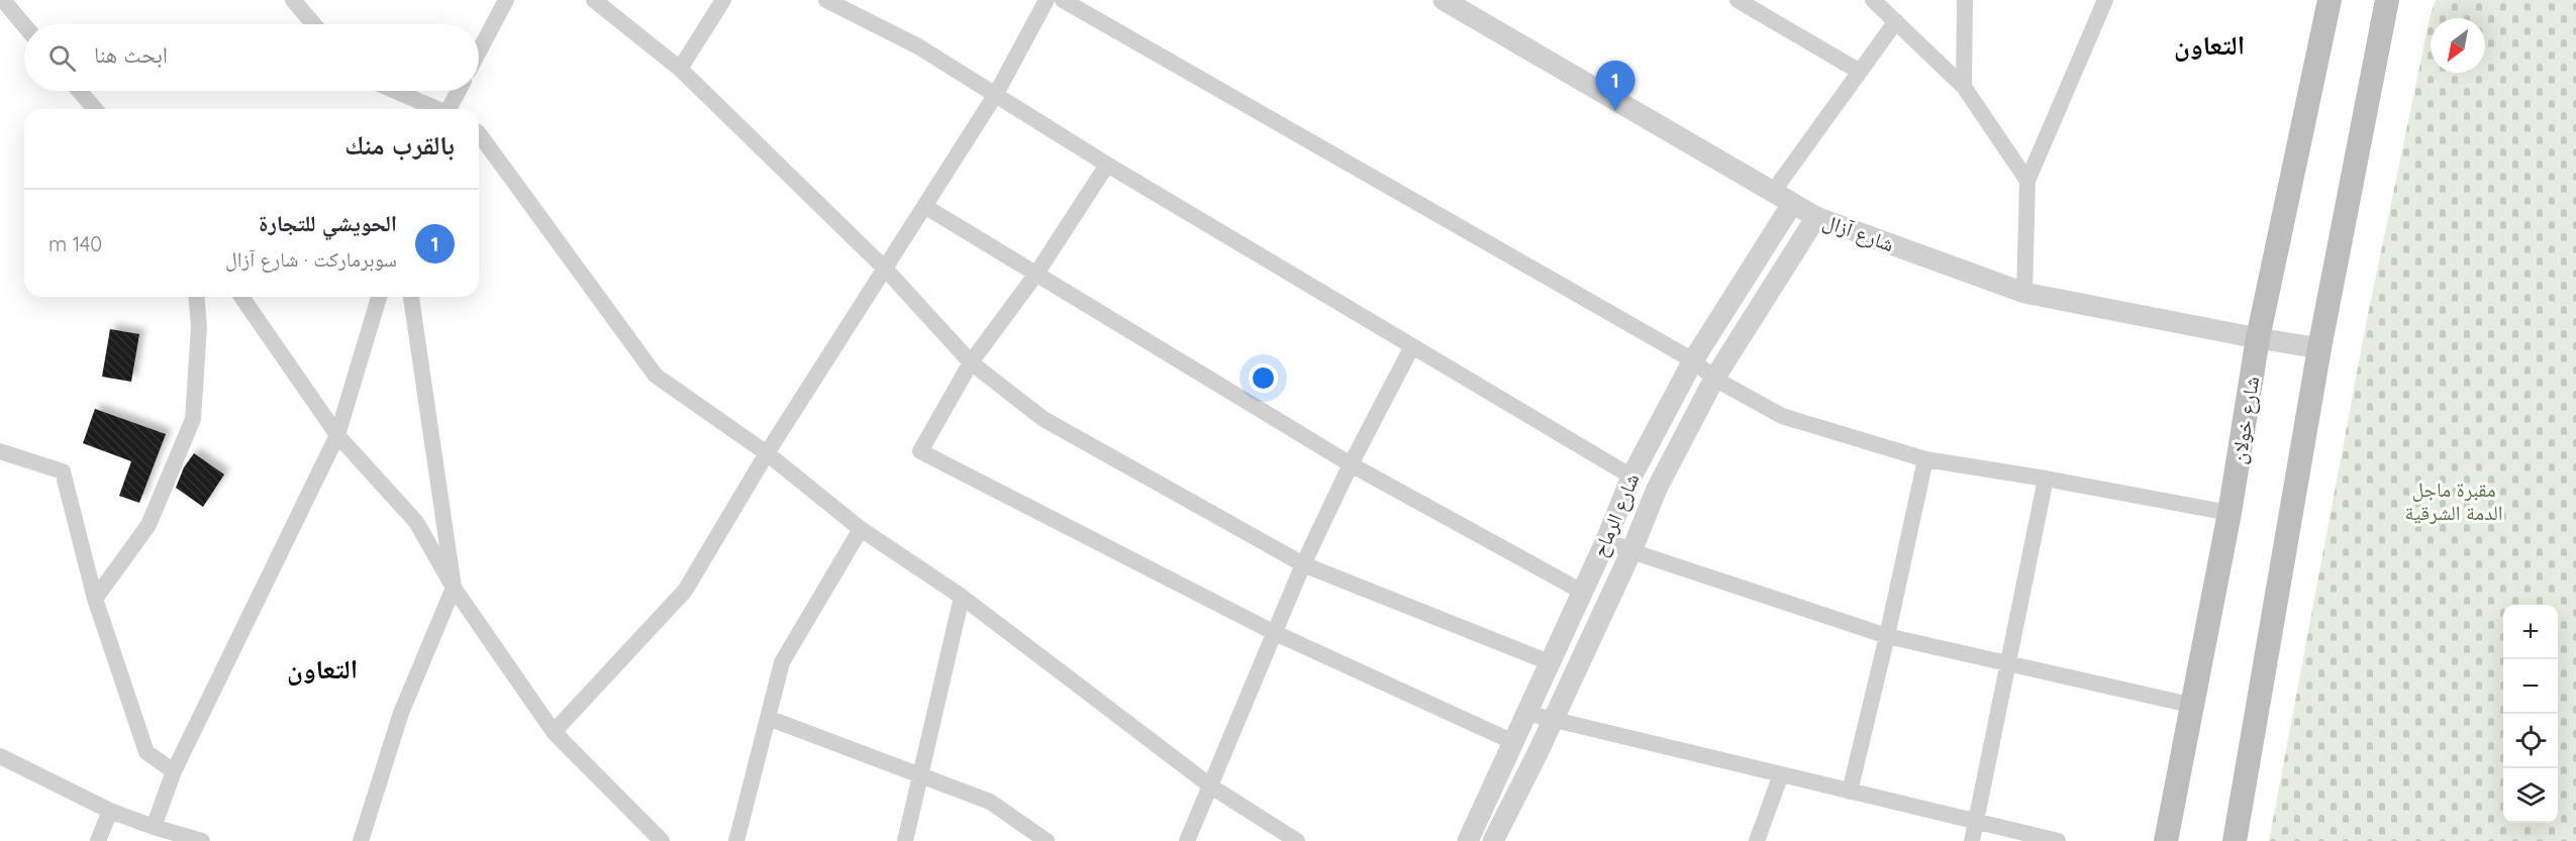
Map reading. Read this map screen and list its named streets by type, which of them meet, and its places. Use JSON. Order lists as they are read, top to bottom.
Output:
{
  "streets": {
    "main road": ["شارع خولان"],
    "street": ["شارع آزال", "شارع الرماح"]
  },
  "crossings": [
    ["شارع آزال", "شارع خولان"],
    ["شارع آزال", "شارع الرماح"]
  ],
  "districts": ["التعاون", "التعاون"],
  "parks": ["مقبرة ماجل الدمة الشرقية"],
  "north": "bottom left",
  "page": {
    "search": "ابحث هنا",
    "pins": "1",
    "heading": "بالقرب منك",
    "list": [
      {
        "mark": "1",
        "name": "الحويشي للتجارة",
        "note": "سوبرماركت · شارع آزال",
        "value": "140 m"
      }
    ],
    "map_buttons": ["+", "−"]
  }
}
